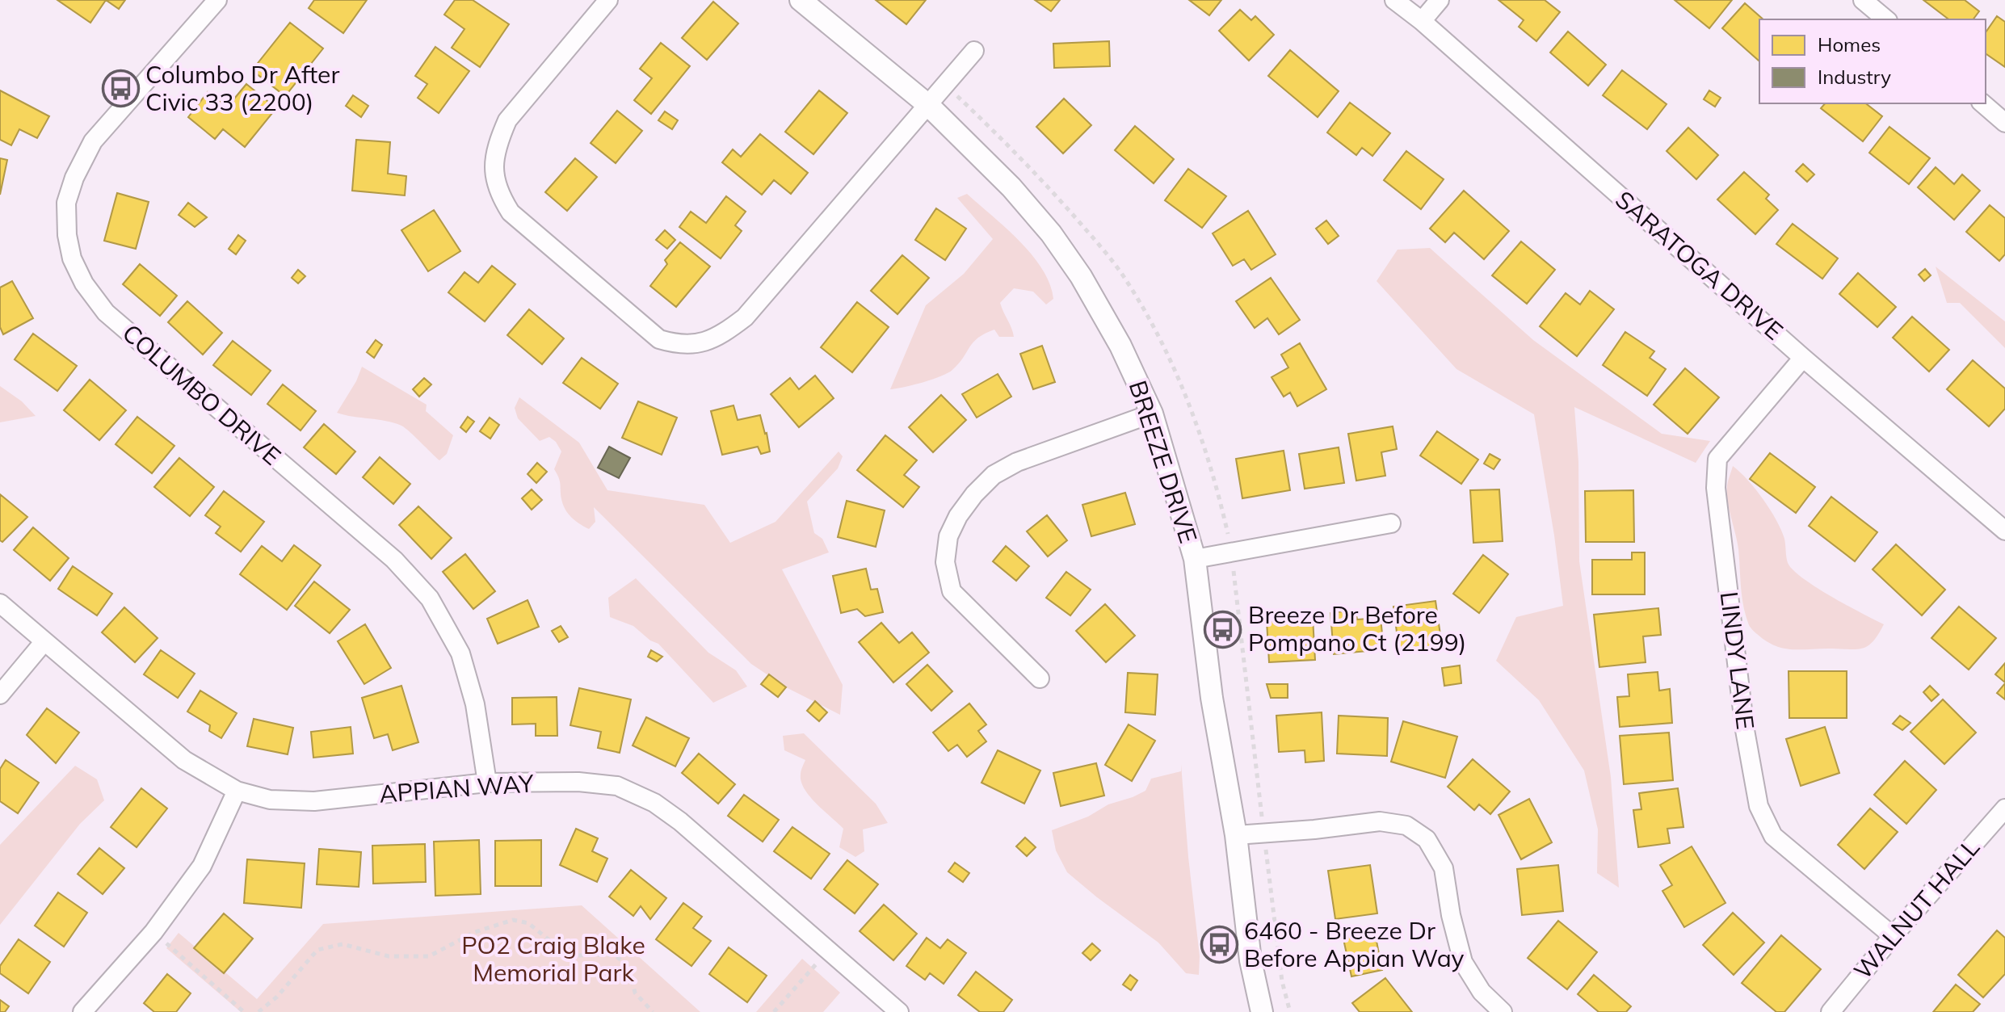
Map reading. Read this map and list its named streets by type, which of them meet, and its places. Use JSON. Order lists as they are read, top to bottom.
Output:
{
  "streets": {
    "street": [
      "SARATOGA DRIVE",
      "COLUMBO DRIVE",
      "BREEZE DRIVE",
      "LINDY LANE",
      "APPIAN WAY",
      "WALNUT HALL"
    ]
  },
  "crossings": [
    ["SARATOGA DRIVE", "LINDY LANE"],
    ["COLUMBO DRIVE", "APPIAN WAY"],
    ["LINDY LANE", "WALNUT HALL"]
  ],
  "parks": ["PO2 Craig Blake Memorial Park"],
  "places": {
    "bus stop": ["Columbo Dr After Civic 33 (2200)", "Breeze Dr Before Pompano Ct (2199)", "6460 - Breeze Dr Before Appian Way"]
  },
  "legend": ["Homes", "Industry"]
}
